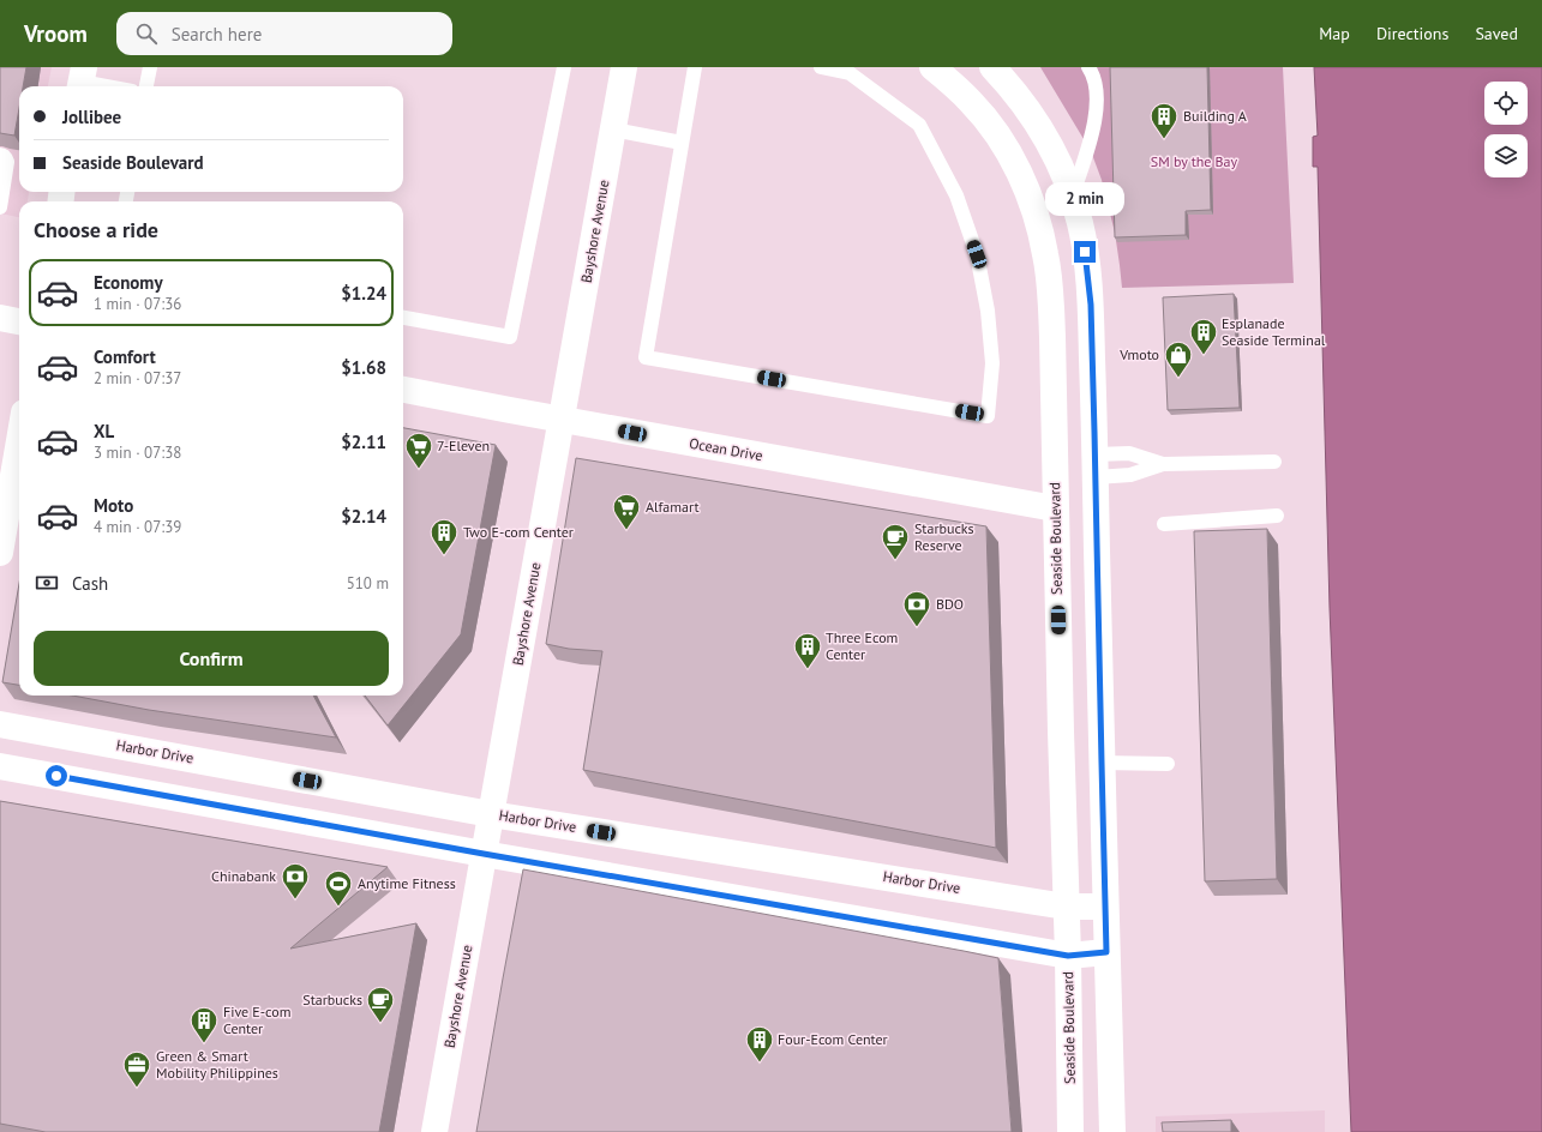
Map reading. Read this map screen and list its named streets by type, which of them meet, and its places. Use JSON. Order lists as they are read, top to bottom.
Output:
{
  "streets": {
    "street": [
      "Bayshore Avenue",
      "Ocean Drive",
      "Seaside Boulevard",
      "Harbor Drive"
    ]
  },
  "crossings": [
    ["Bayshore Avenue", "Ocean Drive"],
    ["Bayshore Avenue", "Harbor Drive"],
    ["Ocean Drive", "Seaside Boulevard"],
    ["Seaside Boulevard", "Harbor Drive"]
  ],
  "parks": ["SM by the Bay"],
  "places": {
    "building": [
      "Building A",
      "Esplanade Seaside Terminal",
      "Two E-com Center",
      "Three Ecom Center",
      "Five E-com Center",
      "Four-Ecom Center"
    ],
    "shop": ["Vmoto"],
    "supermarket": ["7-Eleven", "Alfamart"],
    "cafe": ["Starbucks Reserve", "Starbucks"],
    "bank": ["BDO", "Chinabank"],
    "sports": ["Anytime Fitness"],
    "office": ["Green & Smart Mobility Philippines"]
  },
  "page": {
    "header": "Vroom",
    "search": "Search here",
    "nav": ["Map", "Directions", "Saved"],
    "banner": ["Jollibee", "Seaside Boulevard"],
    "bubble": "2 min",
    "heading": "Choose a ride",
    "list": [
      {
        "name": "Economy",
        "note": "1 min · 07:36",
        "value": "$1.24"
      },
      {
        "name": "Comfort",
        "note": "2 min · 07:37",
        "value": "$1.68"
      },
      {
        "name": "XL",
        "note": "3 min · 07:38",
        "value": "$2.11"
      },
      {
        "name": "Moto",
        "note": "4 min · 07:39",
        "value": "$2.14"
      }
    ],
    "pay": ["Cash", "510 m"],
    "buttons": "Confirm"
  }
}
